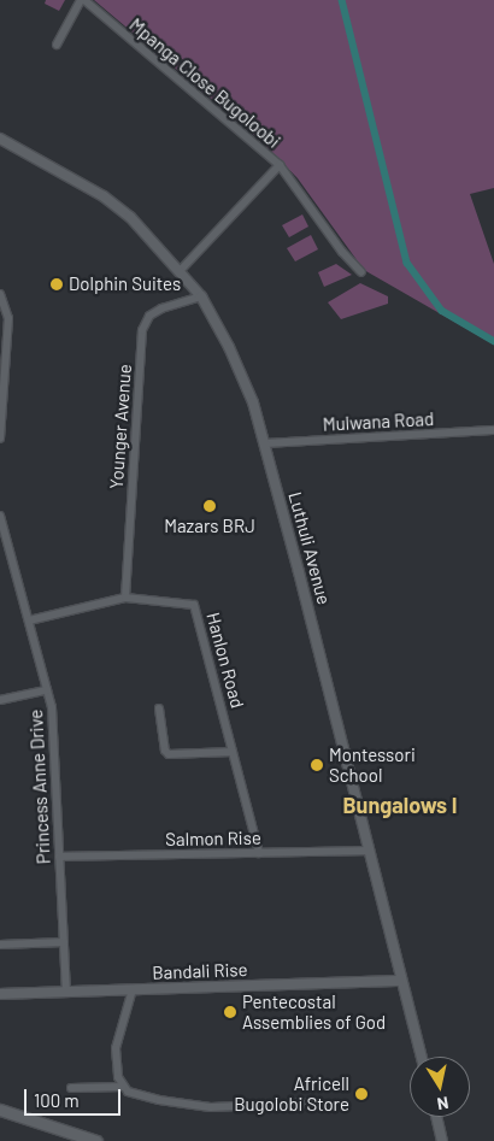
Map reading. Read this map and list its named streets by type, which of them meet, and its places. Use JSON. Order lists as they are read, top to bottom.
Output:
{
  "streets": {
    "street": [
      "Mpanga Close Bugoloobi",
      "Mulwana Road",
      "Younger Avenue",
      "Luthuli Avenue",
      "Hanlon Road",
      "Princess Anne Drive",
      "Salmon Rise",
      "Bandali Rise"
    ]
  },
  "crossings": [
    ["Mpanga Close Bugoloobi", "Luthuli Avenue"],
    ["Mulwana Road", "Luthuli Avenue"],
    ["Younger Avenue", "Luthuli Avenue"],
    ["Younger Avenue", "Hanlon Road"],
    ["Luthuli Avenue", "Salmon Rise"],
    ["Luthuli Avenue", "Bandali Rise"],
    ["Hanlon Road", "Princess Anne Drive"],
    ["Hanlon Road", "Salmon Rise"],
    ["Princess Anne Drive", "Salmon Rise"],
    ["Princess Anne Drive", "Bandali Rise"]
  ],
  "districts": ["Bungalows I"],
  "places": [
    "Dolphin Suites",
    "Mazars BRJ",
    "Montessori School",
    "Pentecostal Assemblies of God",
    "Africell Bugolobi Store"
  ],
  "scale_bar": "100 m",
  "north": "bottom"
}
